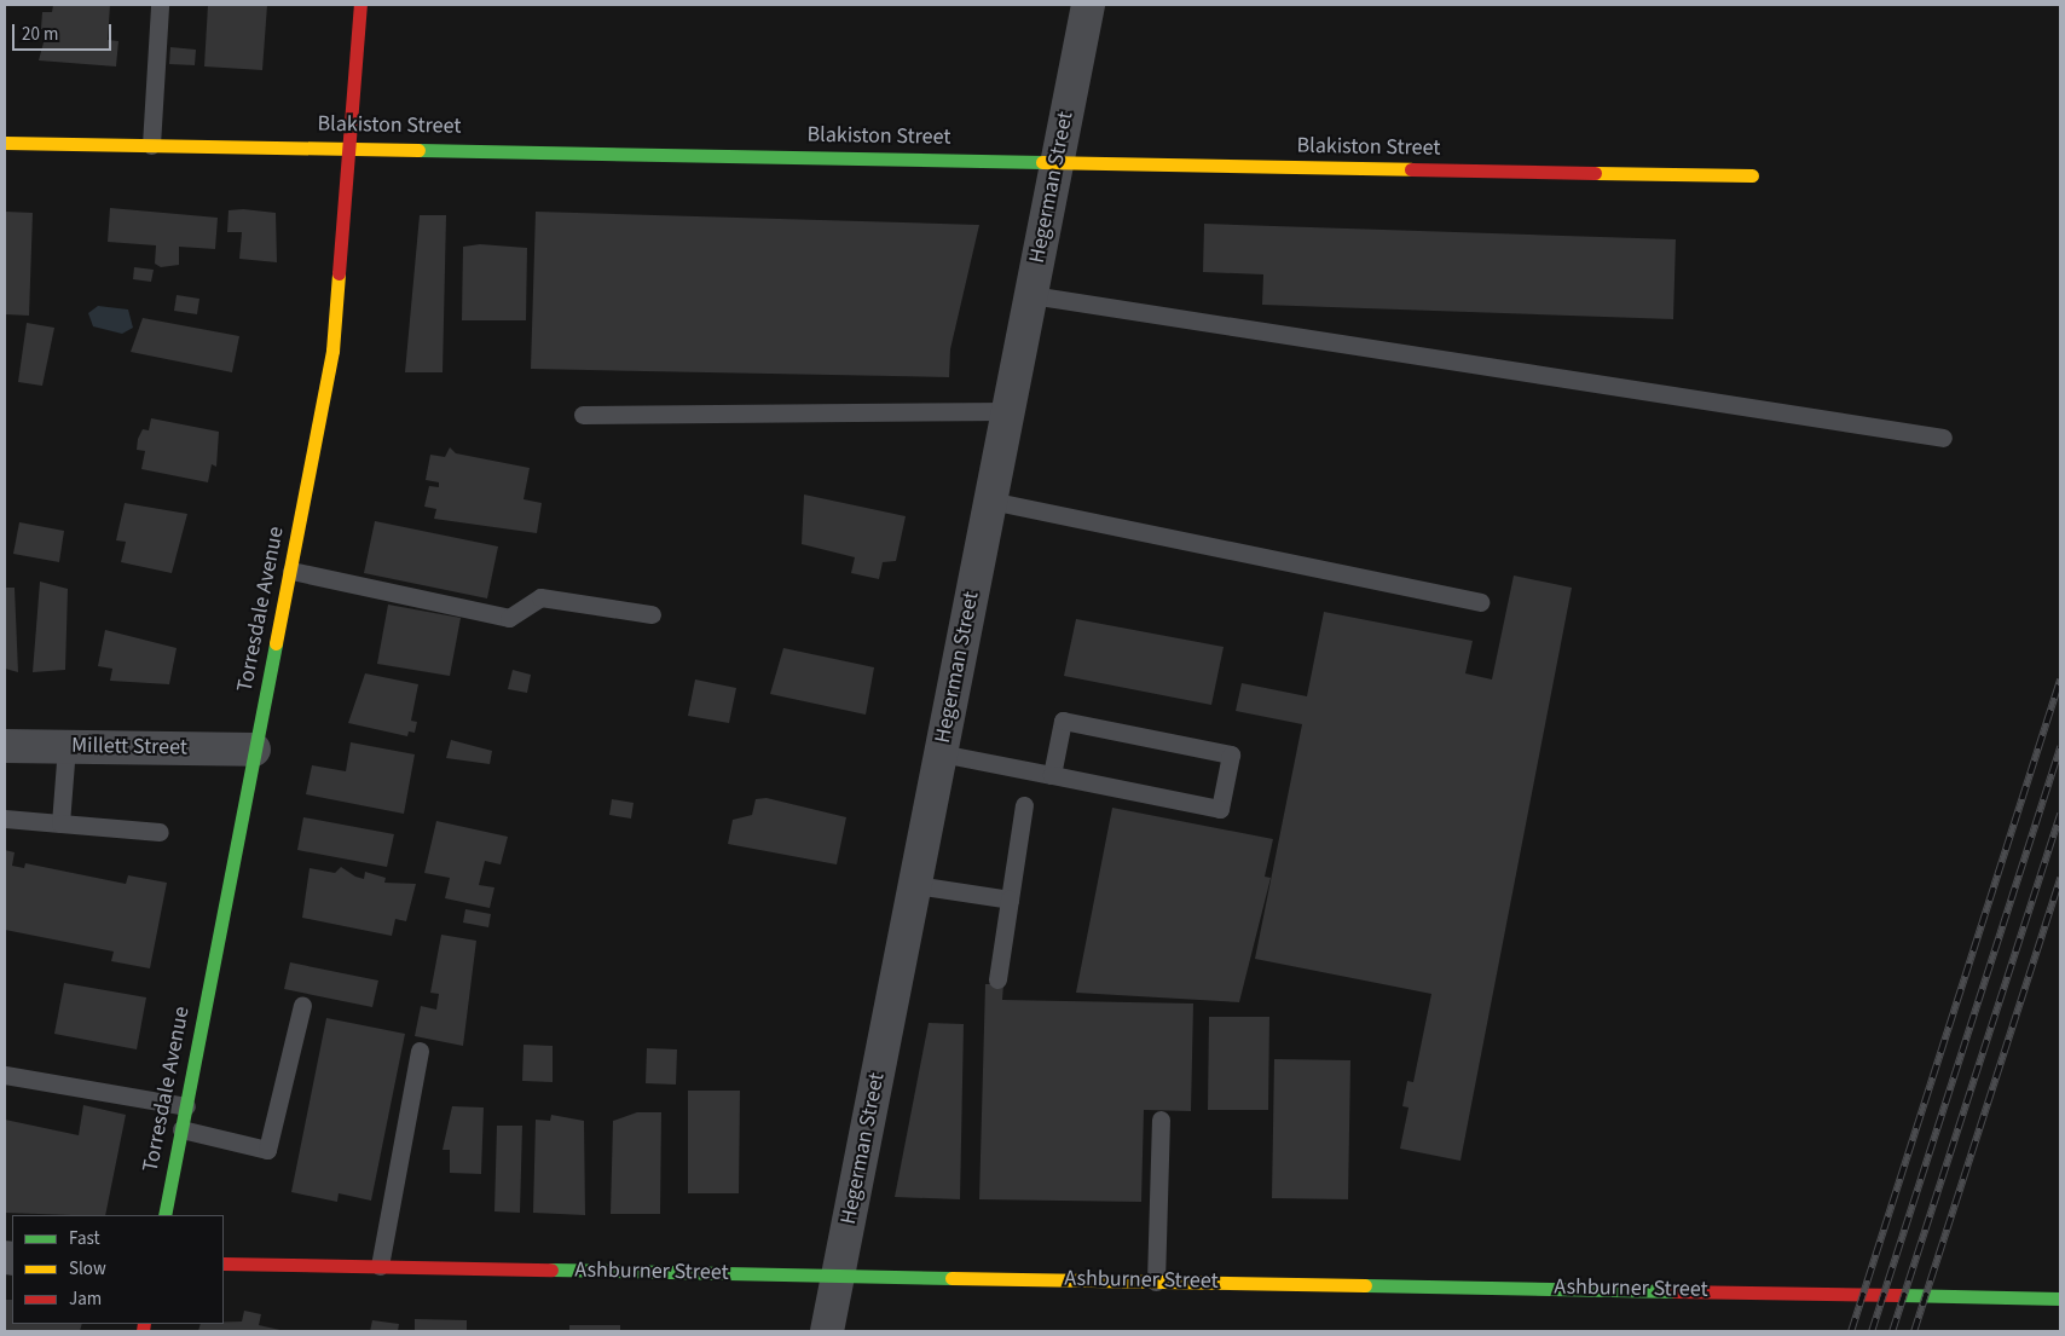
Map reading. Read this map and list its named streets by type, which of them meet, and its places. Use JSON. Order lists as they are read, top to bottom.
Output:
{
  "streets": {
    "street": [
      "Blakiston Street",
      "Hegerman Street",
      "Torresdale Avenue",
      "Millett Street",
      "Ashburner Street"
    ]
  },
  "crossings": [
    ["Blakiston Street", "Hegerman Street"],
    ["Blakiston Street", "Torresdale Avenue"],
    ["Hegerman Street", "Ashburner Street"],
    ["Torresdale Avenue", "Millett Street"]
  ],
  "legend": ["Fast", "Slow", "Jam"],
  "scale_bar": "20 m"
}
